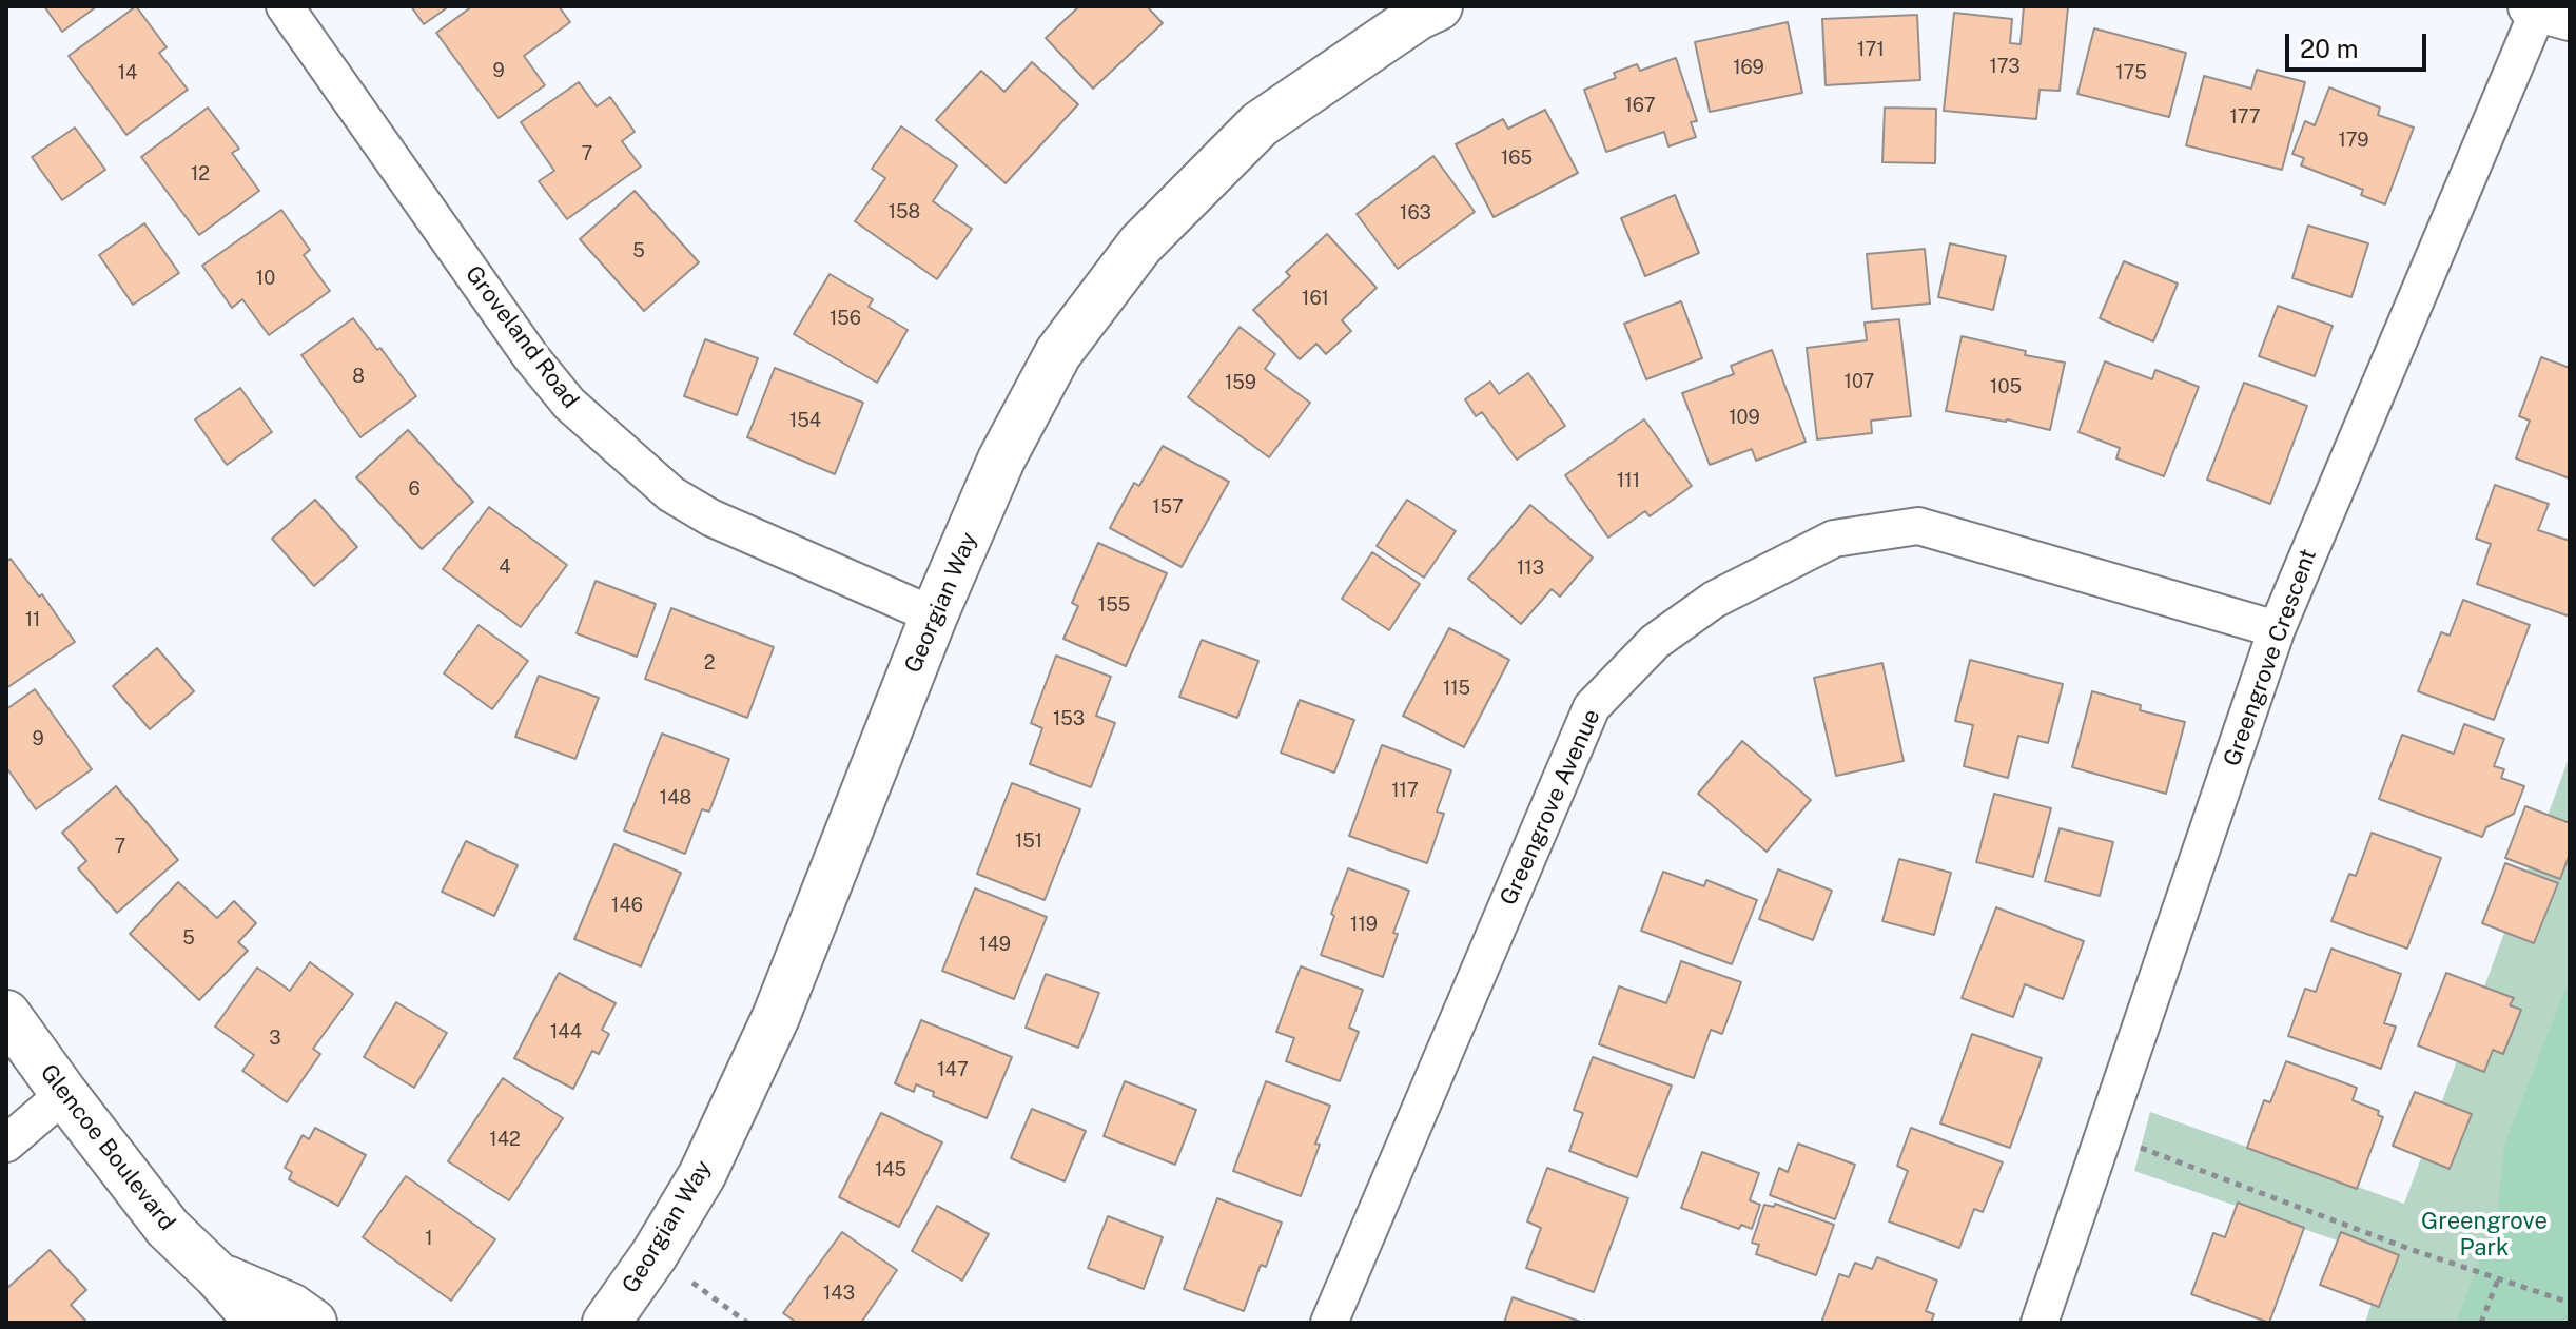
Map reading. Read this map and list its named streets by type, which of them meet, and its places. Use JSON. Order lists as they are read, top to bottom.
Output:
{
  "streets": {
    "street": [
      "Groveland Road",
      "Georgian Way",
      "Greengrove Crescent",
      "Greengrove Avenue",
      "Glencoe Boulevard"
    ]
  },
  "crossings": [
    ["Groveland Road", "Georgian Way"],
    ["Greengrove Crescent", "Greengrove Avenue"]
  ],
  "parks": ["Greengrove Park"],
  "house_numbers": [
    "171",
    "173",
    "169",
    "9",
    "14",
    "175",
    "167",
    "177",
    "179",
    "7",
    "165",
    "12",
    "158",
    "163",
    "5",
    "10",
    "161",
    "156",
    "8",
    "107",
    "159",
    "105",
    "109",
    "154",
    "111",
    "6",
    "157",
    "4",
    "113",
    "155",
    "11",
    "2",
    "115",
    "153",
    "9",
    "117",
    "148",
    "151",
    "7",
    "146",
    "119",
    "5",
    "149",
    "144",
    "3",
    "147",
    "142",
    "145",
    "1",
    "143"
  ],
  "scale_bar": "20 m"
}
